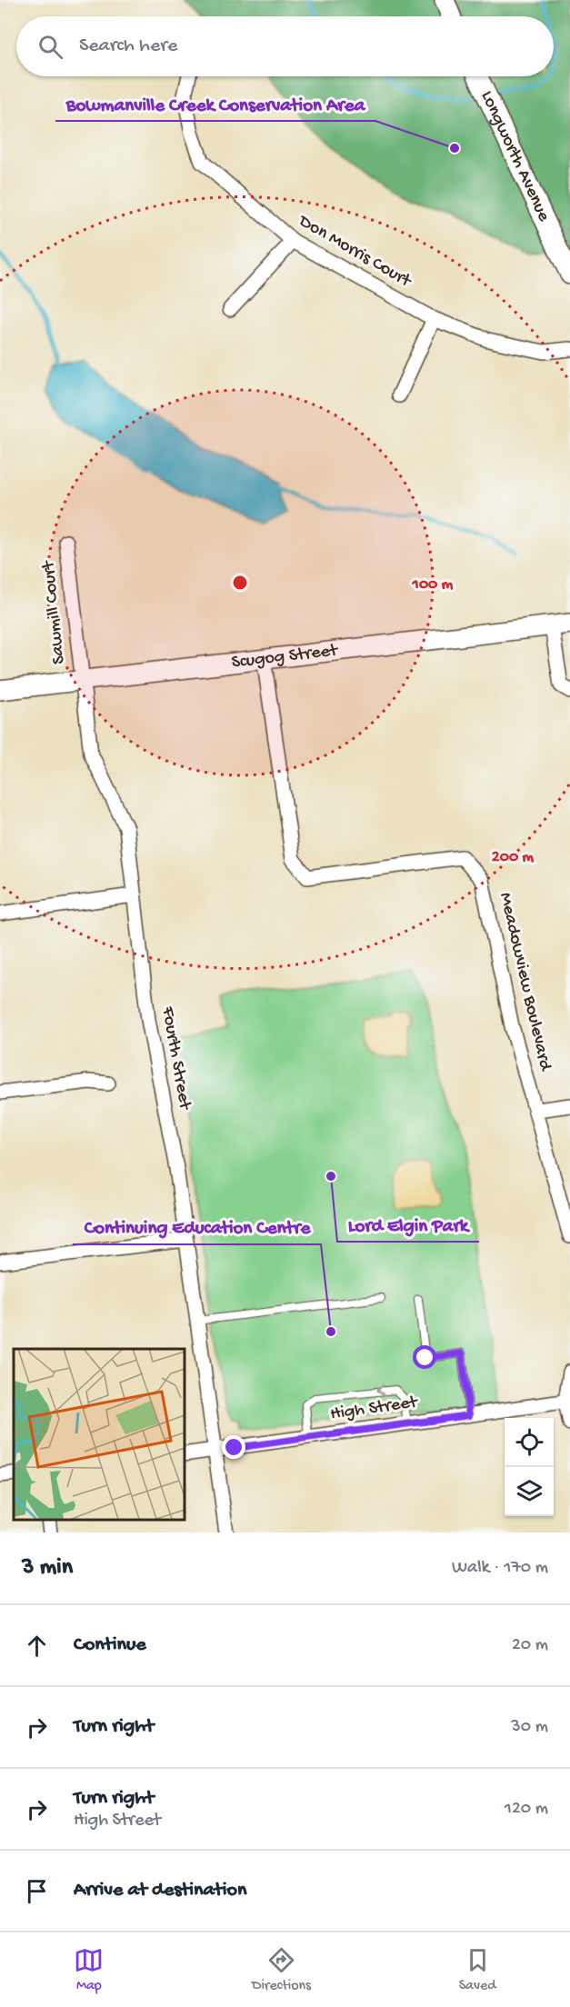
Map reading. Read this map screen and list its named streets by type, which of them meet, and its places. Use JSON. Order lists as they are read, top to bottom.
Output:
{
  "streets": {
    "street": [
      "Longworth Avenue",
      "Don Morris Court",
      "Sawmill Court",
      "Scugog Street",
      "Meadowview Boulevard",
      "Fourth Street",
      "High Street"
    ]
  },
  "crossings": [
    ["Sawmill Court", "Scugog Street"],
    ["Sawmill Court", "Fourth Street"],
    ["Scugog Street", "Meadowview Boulevard"],
    ["Scugog Street", "Fourth Street"],
    ["Fourth Street", "High Street"]
  ],
  "places": ["Bowmanville Creek Conservation Area", "Lord Elgin Park", "Continuing Education Centre"],
  "page": {
    "search": "Search here",
    "heading": ["3 min", "Walk · 170 m"],
    "list": [
      ["Continue", "20 m"],
      ["Turn right", "30 m"],
      ["Turn right", "High Street", "120 m"],
      "Arrive at destination"
    ],
    "nav": ["Map", "Directions", "Saved"]
  },
  "rings": ["100 m", "200 m"]
}
